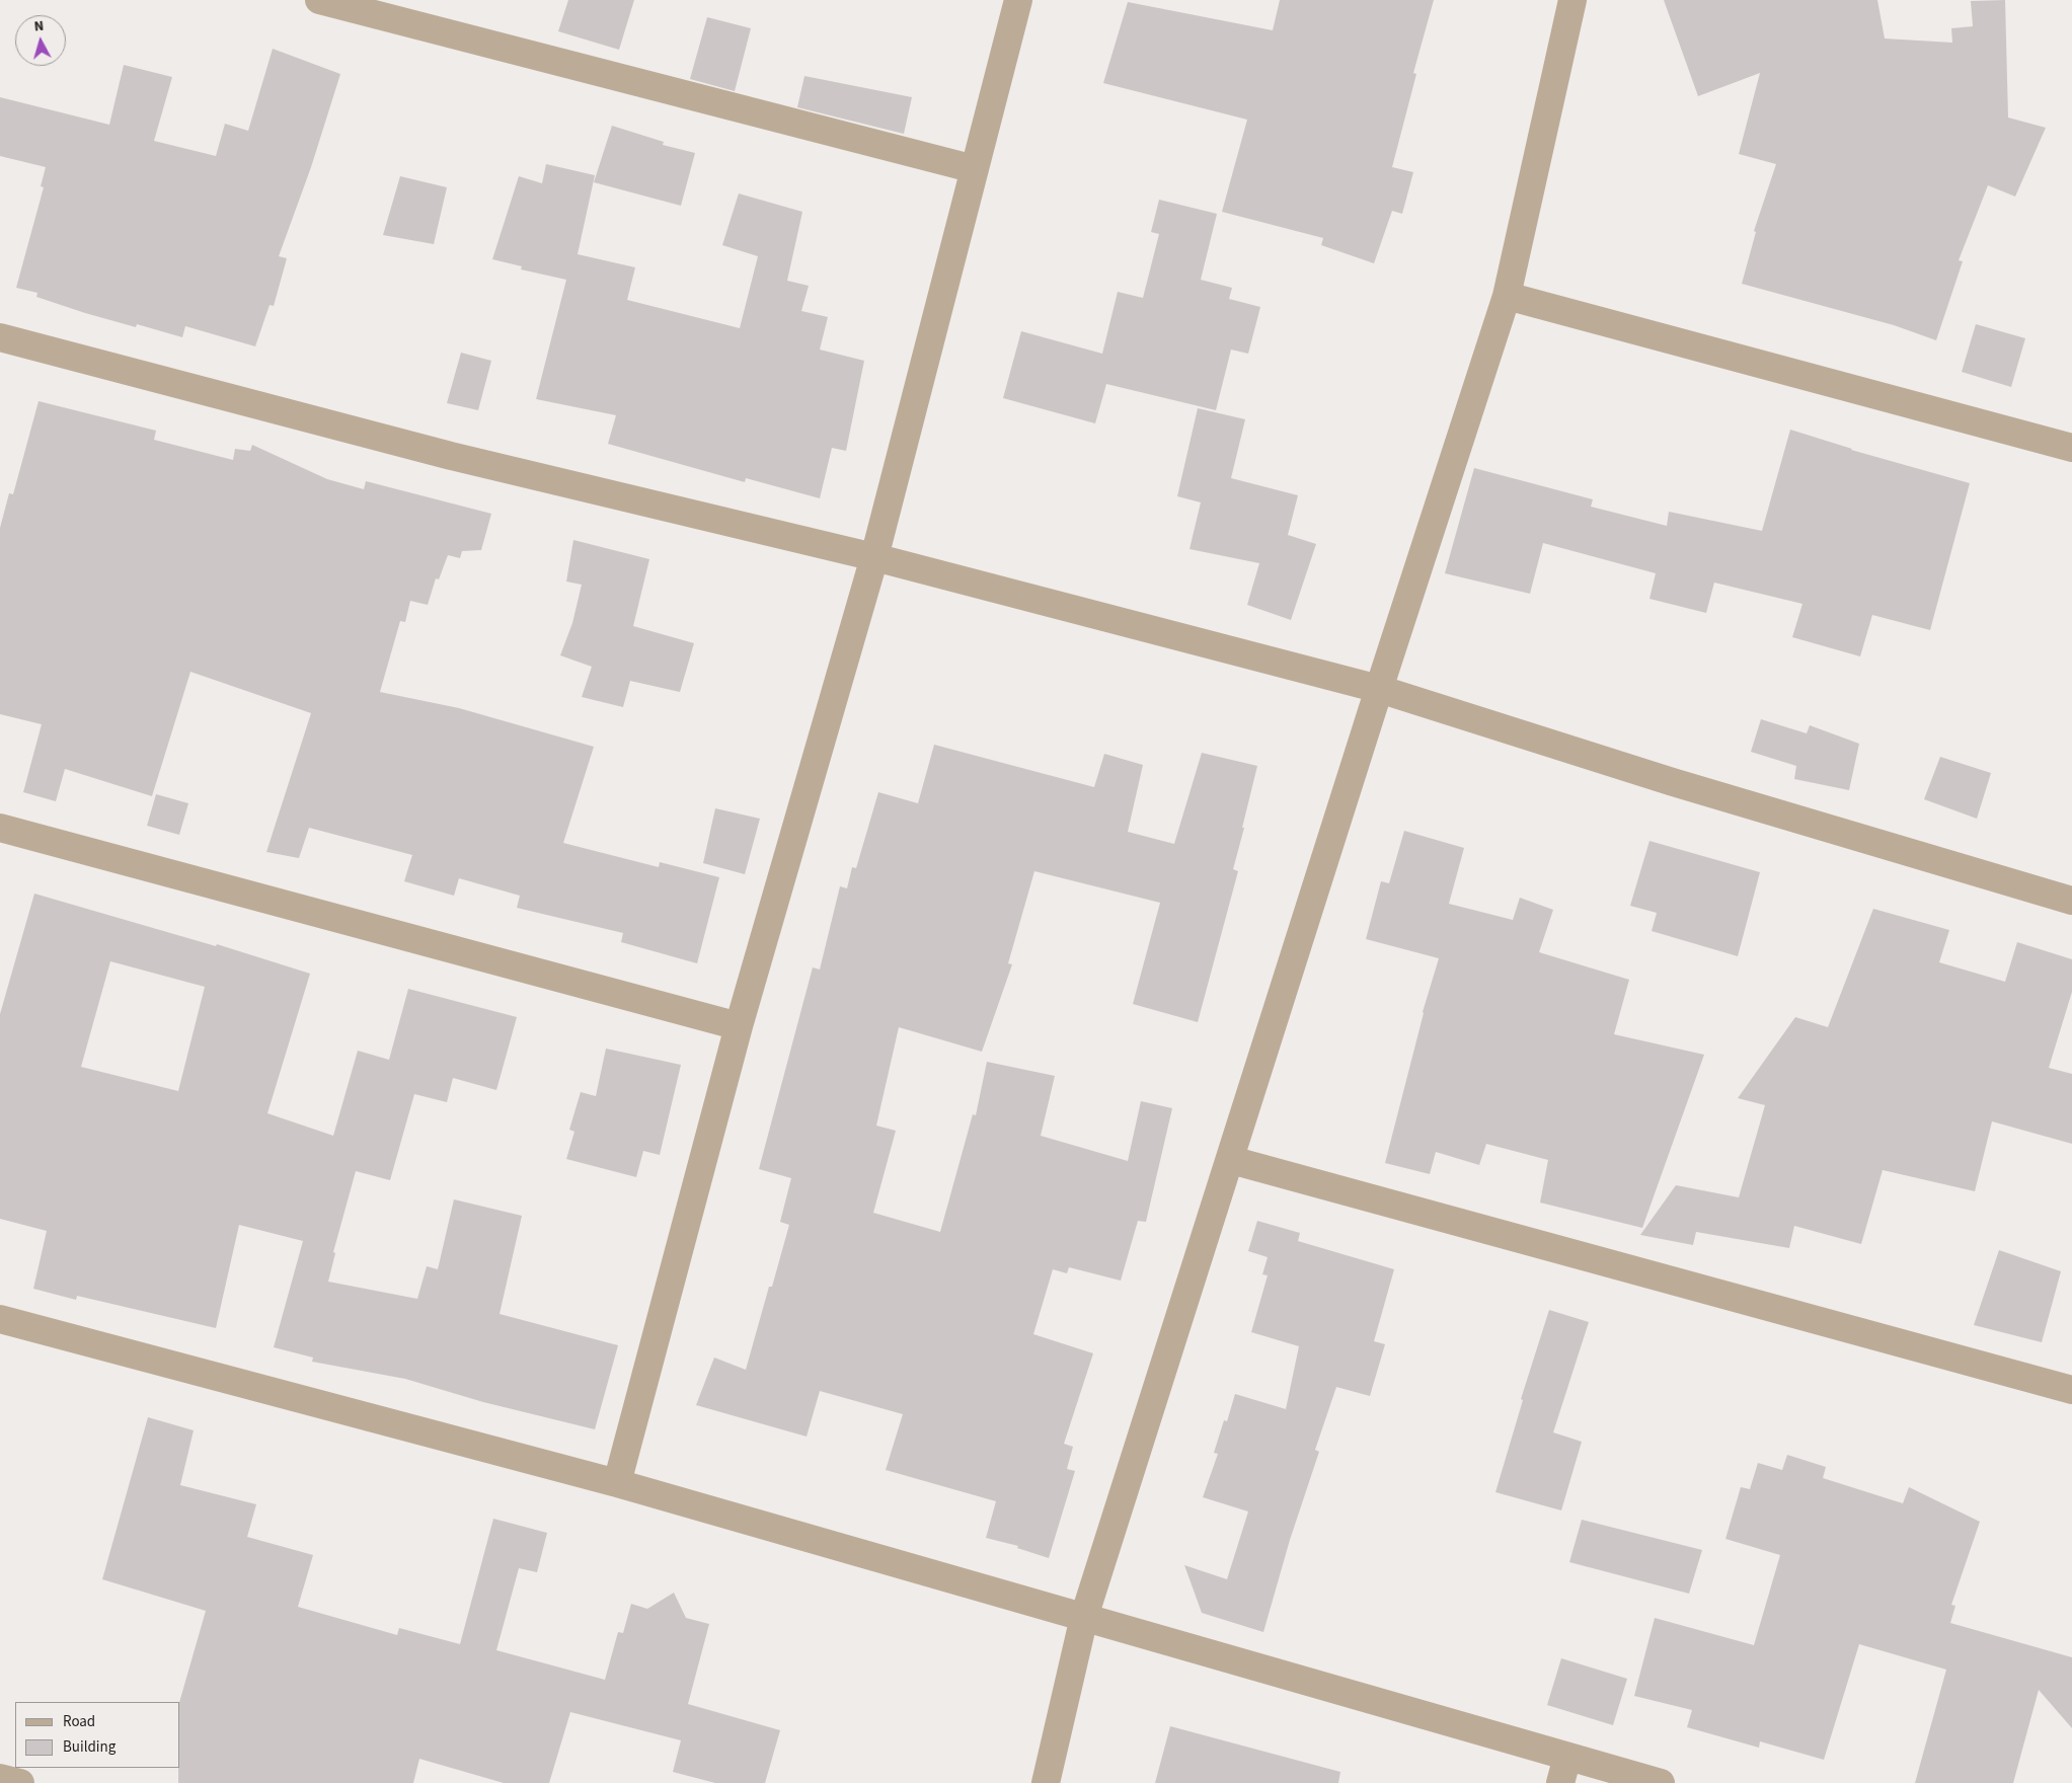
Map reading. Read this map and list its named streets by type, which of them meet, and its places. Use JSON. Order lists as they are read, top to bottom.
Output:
{
  "legend": ["Road", "Building"],
  "north": "top"
}
